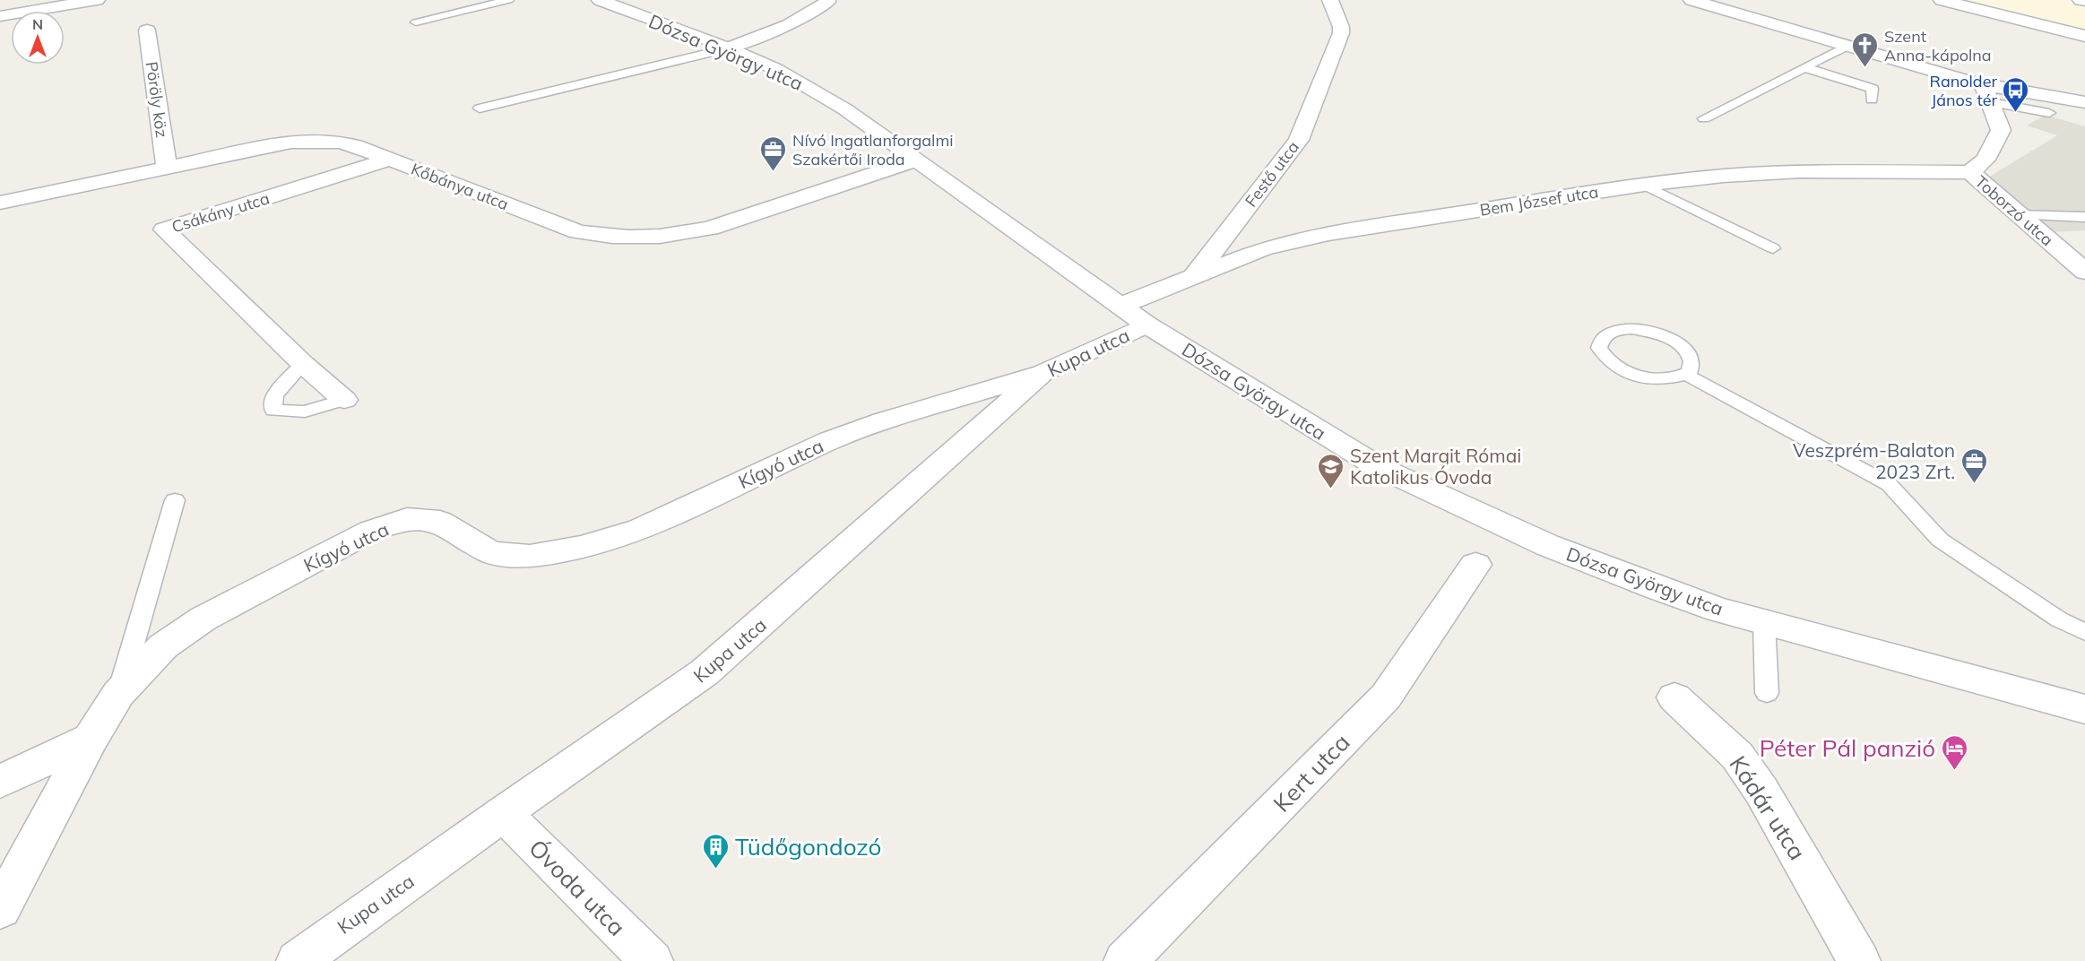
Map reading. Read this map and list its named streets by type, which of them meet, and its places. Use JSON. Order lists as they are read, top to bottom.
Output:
{
  "streets": {
    "street": [
      "Dózsa György utca",
      "Pöröly köz",
      "Festő utca",
      "Kőbánya utca",
      "Bem József utca",
      "Toborzó utca",
      "Csákány utca",
      "Kupa utca",
      "Kígyó utca",
      "Kert utca",
      "Kádár utca",
      "Óvoda utca"
    ]
  },
  "crossings": [
    ["Dózsa György utca", "Kőbánya utca"],
    ["Dózsa György utca", "Bem József utca"],
    ["Dózsa György utca", "Kupa utca"],
    ["Pöröly köz", "Kőbánya utca"],
    ["Festő utca", "Bem József utca"],
    ["Kőbánya utca", "Csákány utca"],
    ["Bem József utca", "Toborzó utca"],
    ["Kupa utca", "Kígyó utca"],
    ["Kupa utca", "Óvoda utca"]
  ],
  "places": {
    "church": ["Szent Anna-kápolna"],
    "bus stop": ["Ranolder János tér"],
    "office": ["Nívó Ingatlanforgalmi Szakértői Iroda", "Veszprém-Balaton 2023 Zrt."],
    "school or university": ["Szent Margit Római Katolikus Óvoda"],
    "hotel": ["Péter Pál panzió"],
    "building": ["Tüdőgondozó"]
  },
  "north": "top"
}
